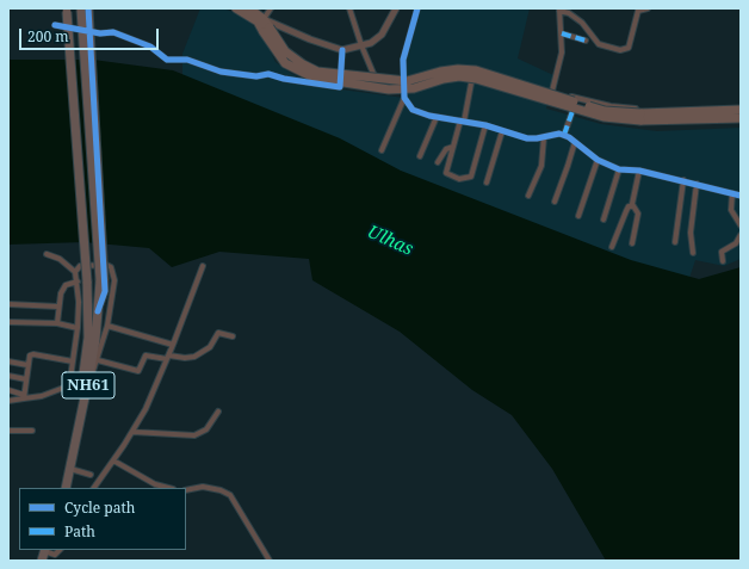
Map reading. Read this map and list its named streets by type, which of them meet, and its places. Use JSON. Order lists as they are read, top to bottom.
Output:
{
  "streets": {
    "highway": ["NH61"]
  },
  "water": ["Ulhas"],
  "legend": ["Cycle path", "Path"],
  "scale_bar": "200 m"
}
